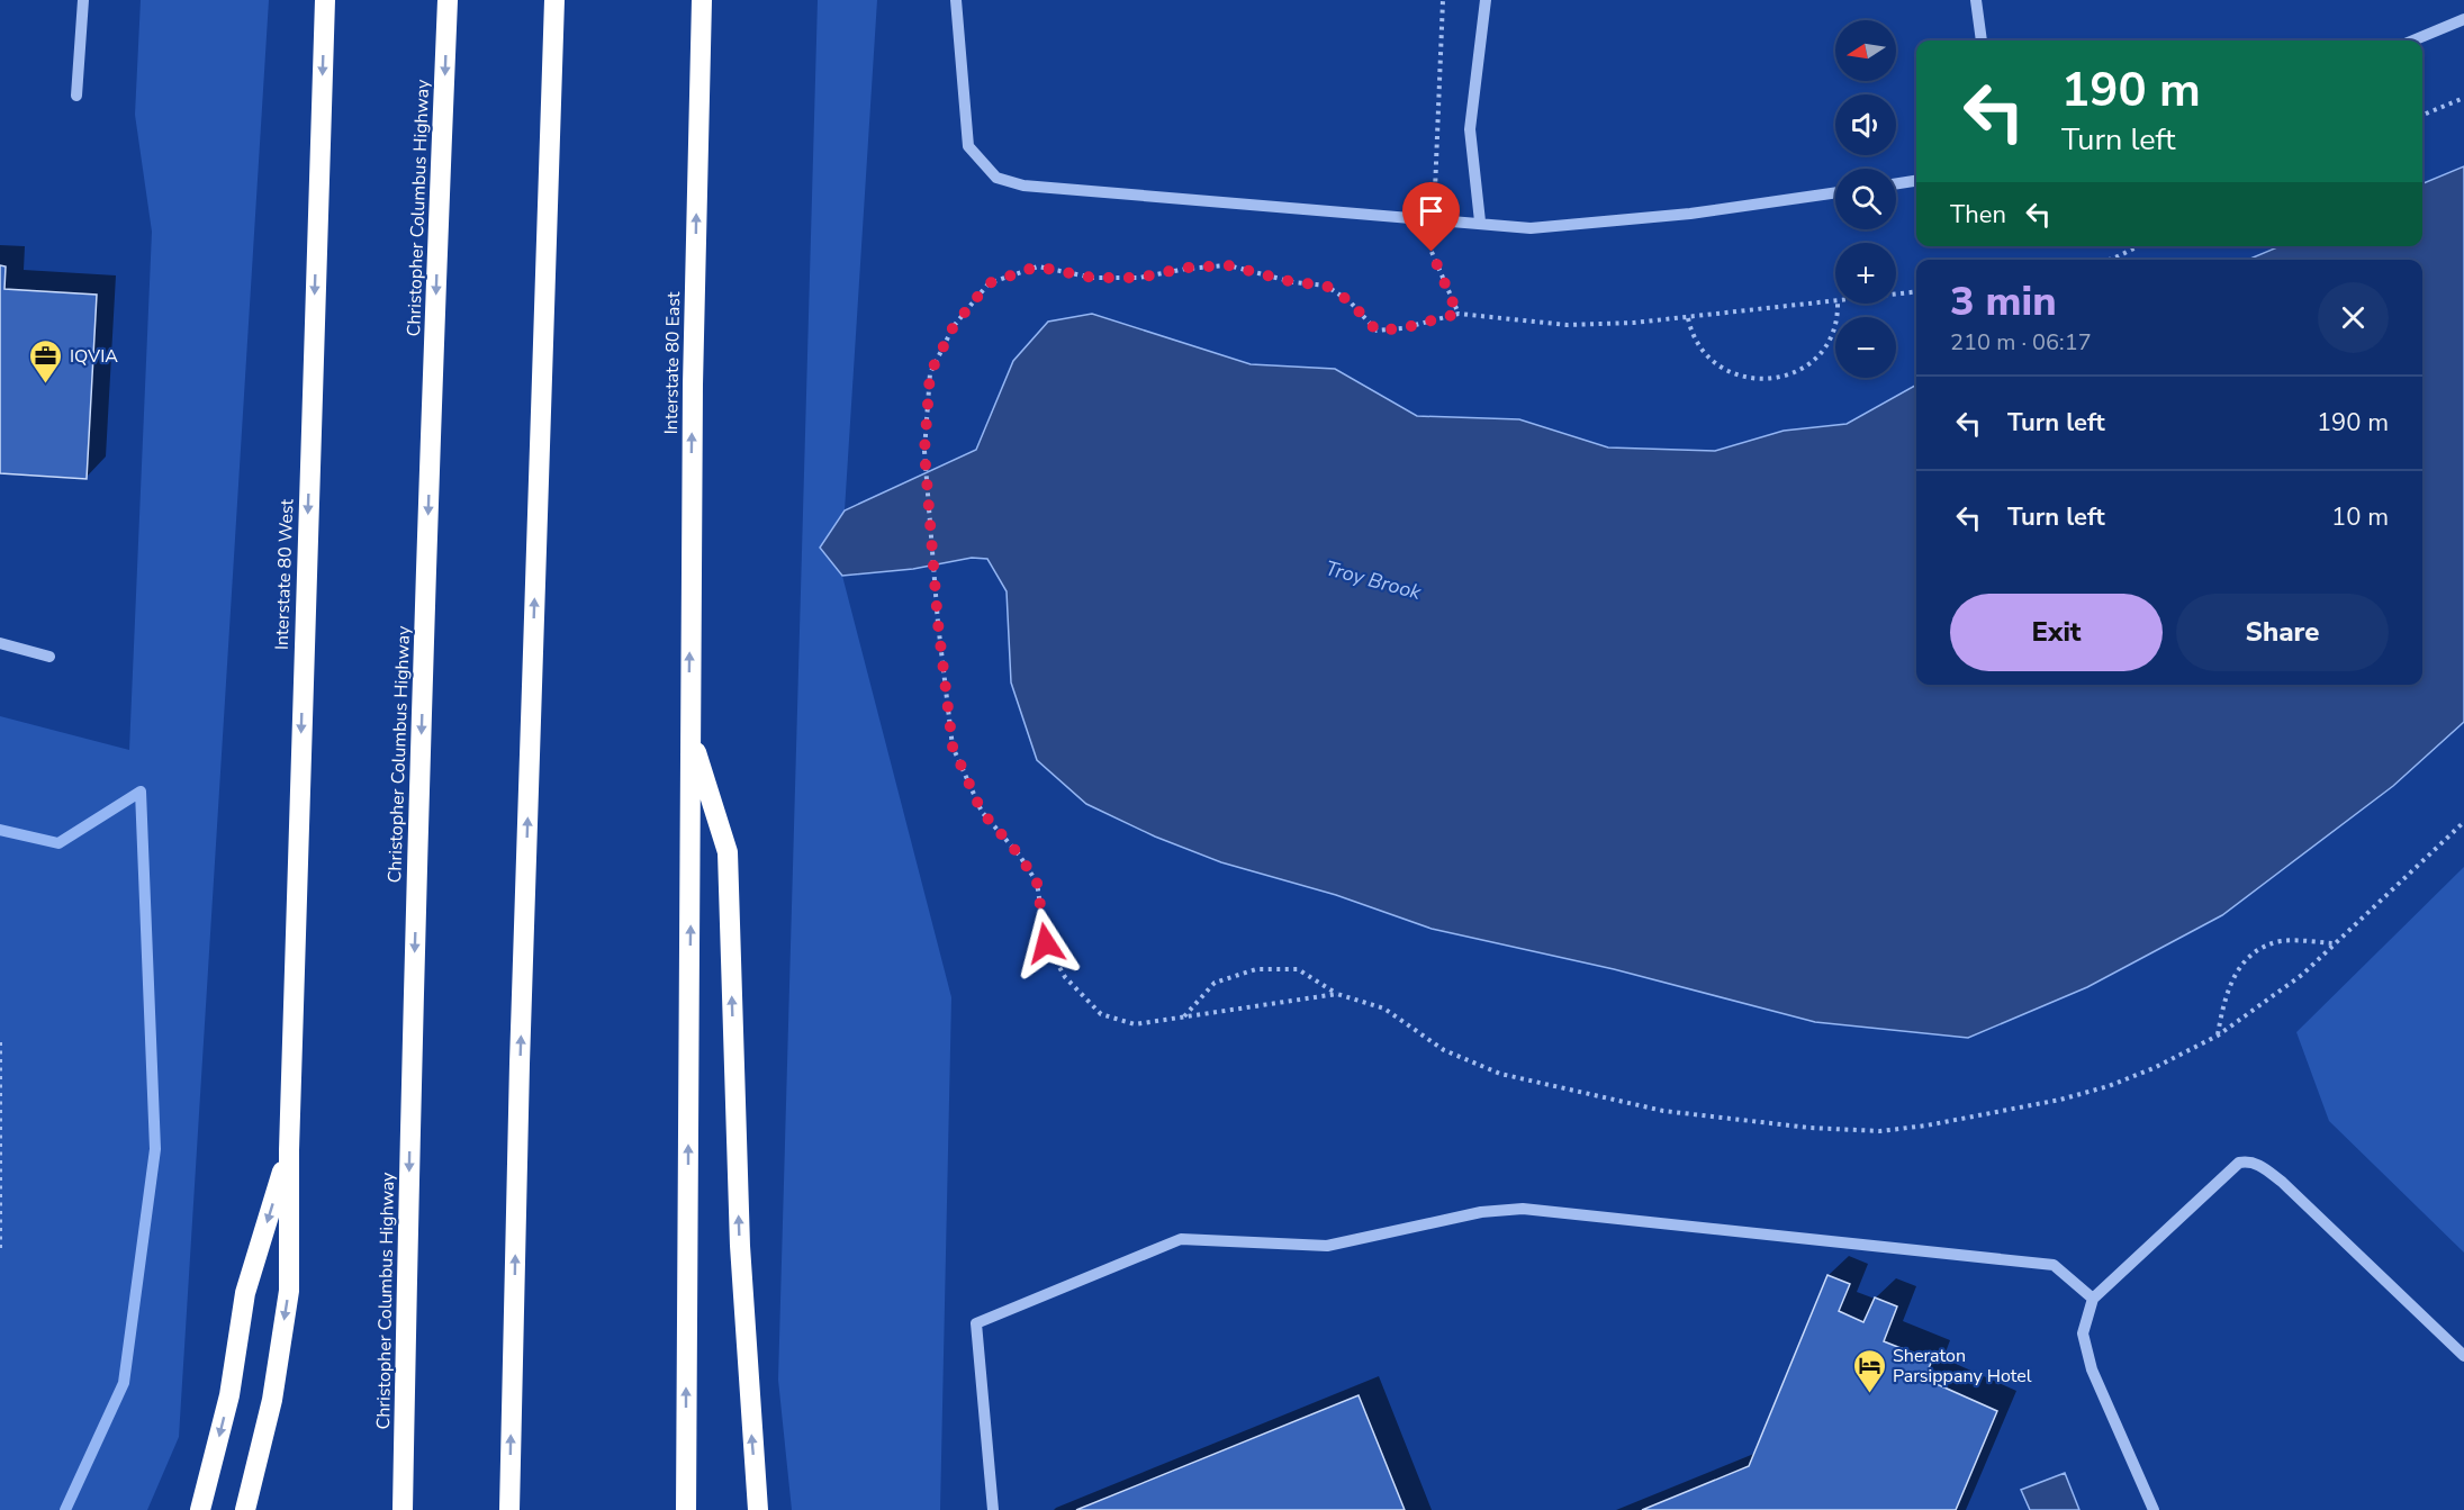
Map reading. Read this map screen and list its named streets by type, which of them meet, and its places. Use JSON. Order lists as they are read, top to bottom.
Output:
{
  "streets": {
    "highway": ["Christopher Columbus Highway", "Interstate 80 East", "Interstate 80 West"]
  },
  "one_way": ["Interstate 80 West"],
  "water": ["Troy Brook"],
  "places": {
    "office": ["IQVIA"],
    "hotel": ["Sheraton Parsippany Hotel"]
  },
  "north": "left",
  "page": {
    "map_buttons": ["+", "−"],
    "turn": ["190 m", "Turn left"],
    "then": "Then",
    "heading": ["3 min", "210 m · 06:17"],
    "list": [
      {
        "name": "Turn left",
        "value": "190 m"
      },
      {
        "name": "Turn left",
        "value": "10 m"
      }
    ],
    "buttons": ["Exit", "Share"]
  }
}
